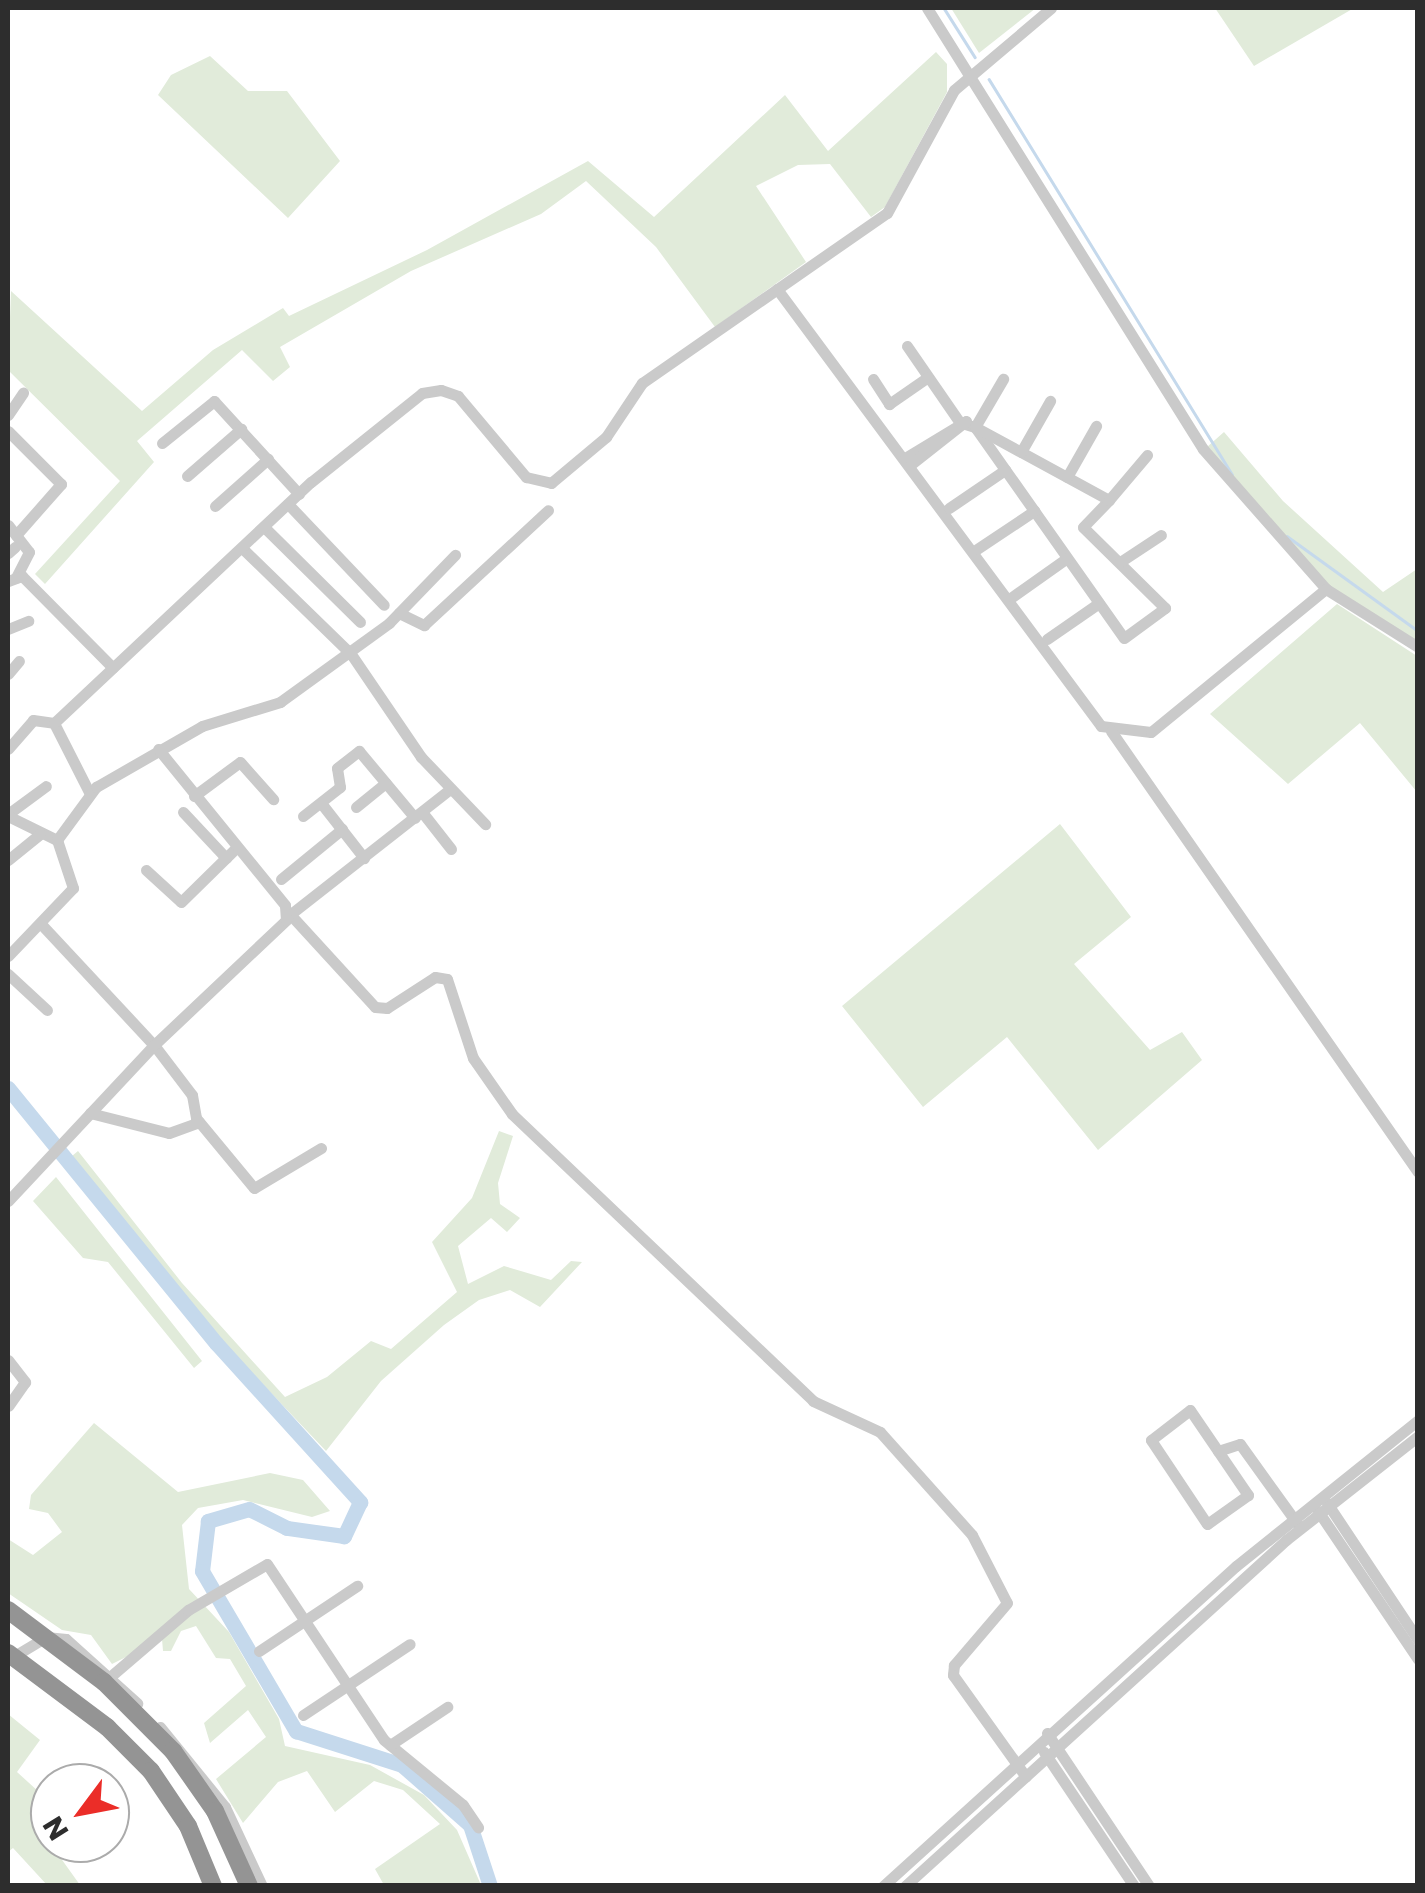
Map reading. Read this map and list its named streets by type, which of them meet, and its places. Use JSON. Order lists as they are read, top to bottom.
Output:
{
  "north": "bottom left"
}
